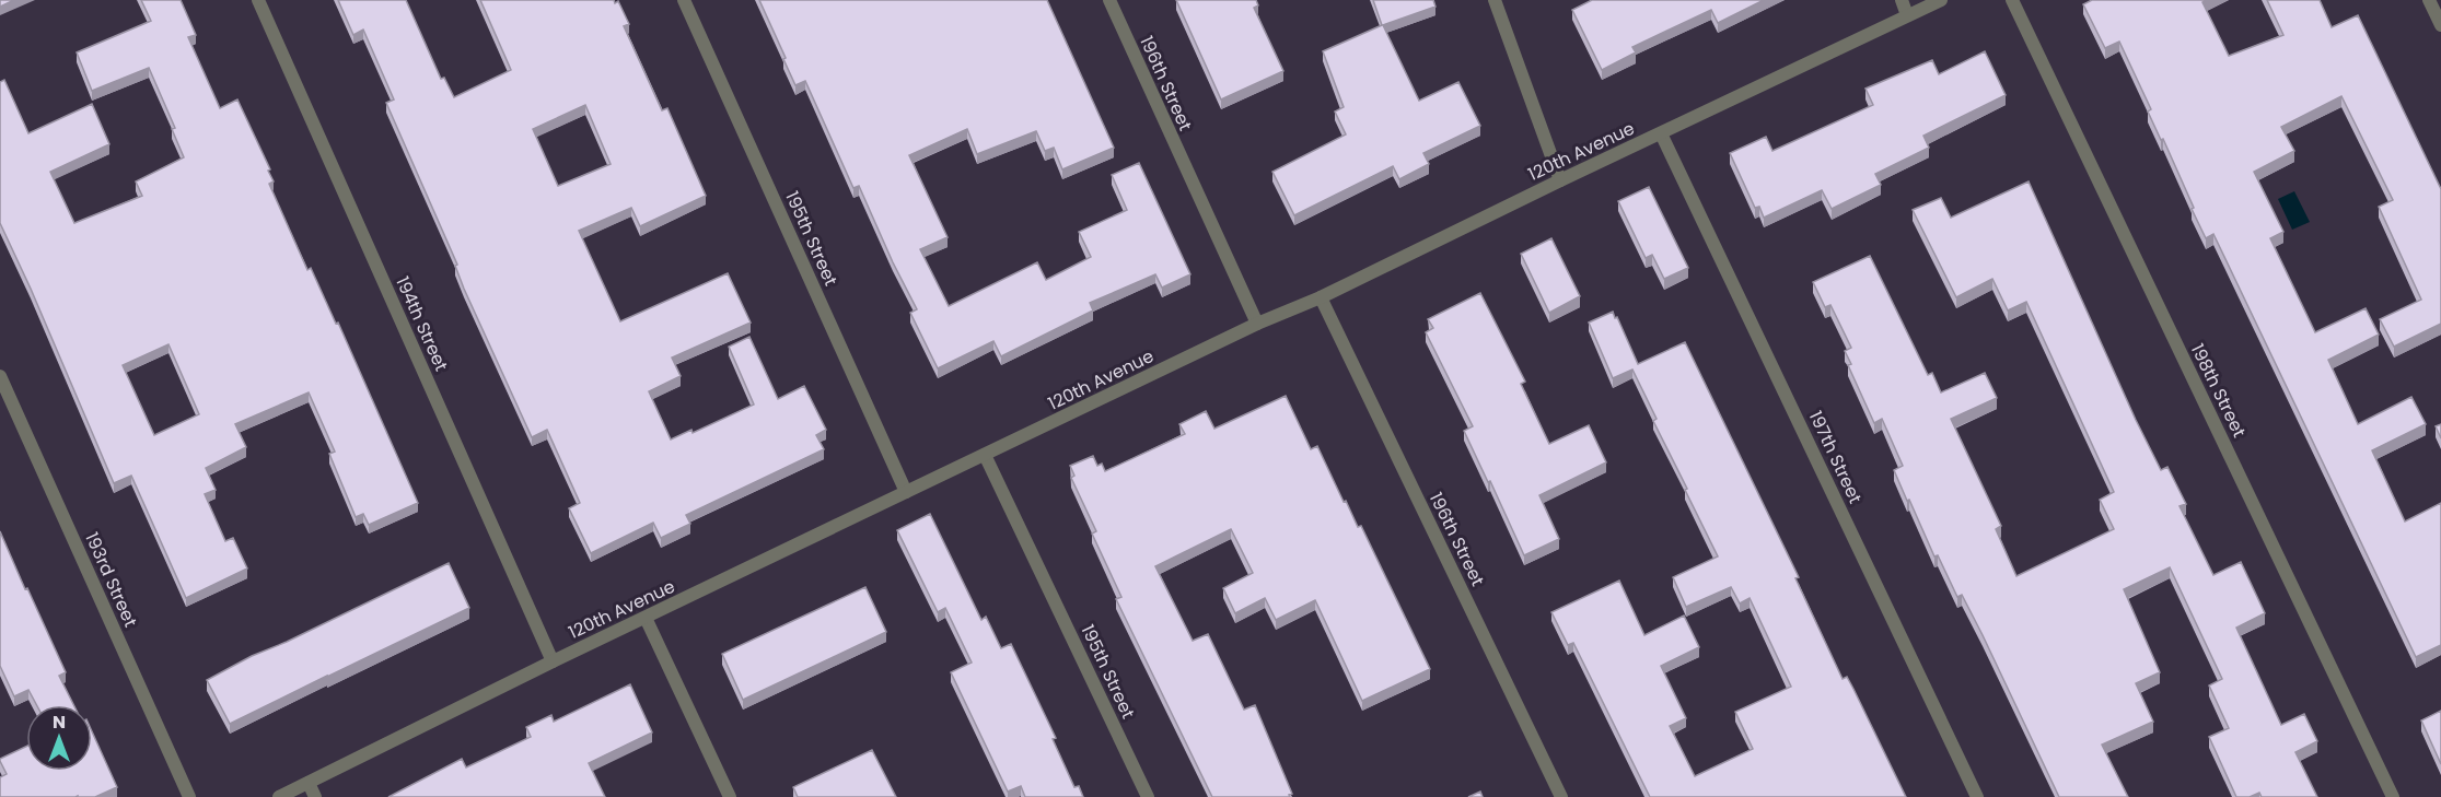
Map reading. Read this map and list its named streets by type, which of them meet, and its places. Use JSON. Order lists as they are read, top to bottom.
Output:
{
  "streets": {
    "street": [
      "196th Street",
      "120th Avenue",
      "195th Street",
      "194th Street",
      "198th Street",
      "197th Street",
      "193rd Street"
    ]
  },
  "crossings": [
    ["196th Street", "120th Avenue"],
    ["120th Avenue", "195th Street"],
    ["120th Avenue", "194th Street"],
    ["120th Avenue", "197th Street"]
  ],
  "north": "top"
}
